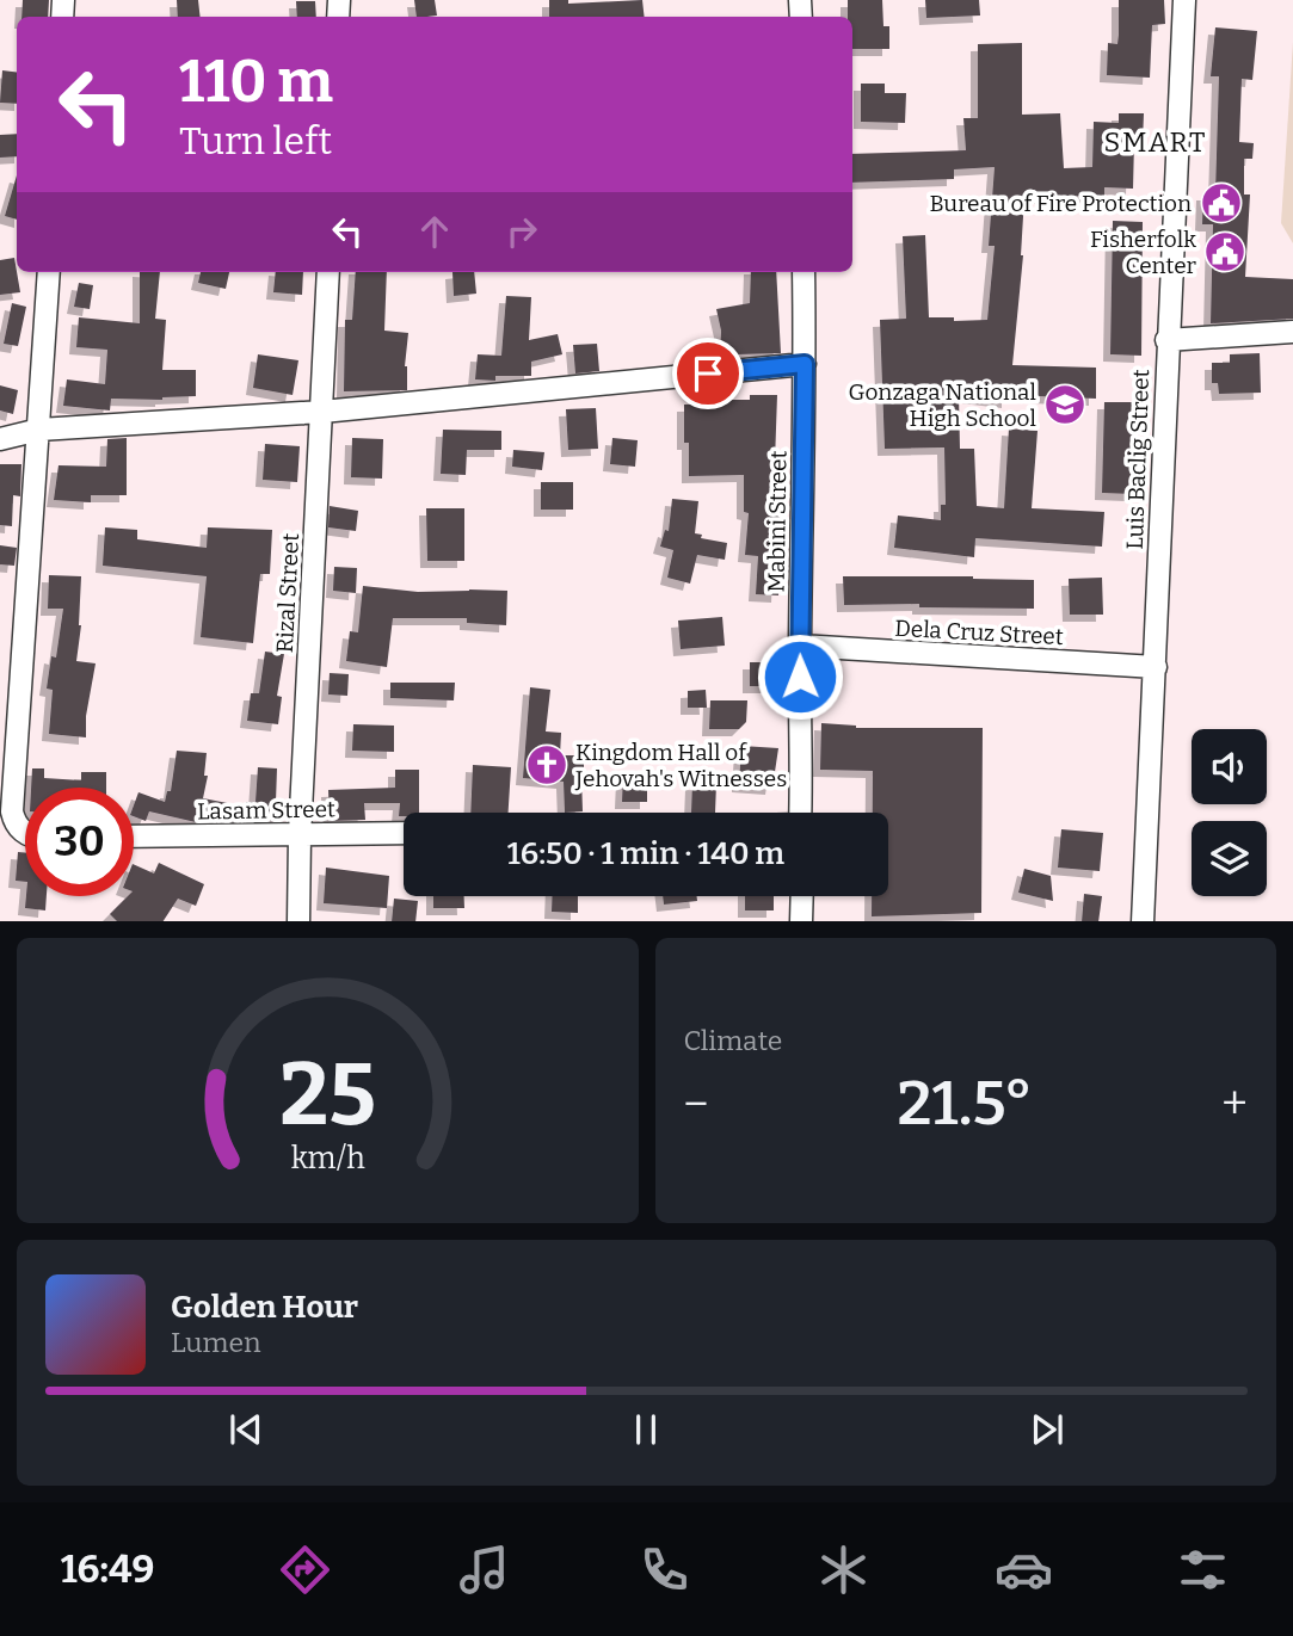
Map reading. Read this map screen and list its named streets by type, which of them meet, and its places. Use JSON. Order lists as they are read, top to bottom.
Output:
{
  "streets": {
    "street": [
      "Luis Baclig Street",
      "Mabini Street",
      "Rizal Street",
      "Dela Cruz Street",
      "Lasam Street"
    ]
  },
  "crossings": [
    ["Luis Baclig Street", "Dela Cruz Street"],
    ["Mabini Street", "Dela Cruz Street"],
    ["Rizal Street", "Lasam Street"]
  ],
  "districts": ["SMART"],
  "places": {
    "public building": ["Bureau of Fire Protection", "Fisherfolk Center"],
    "school or university": ["Gonzaga National High School"],
    "church": ["Kingdom Hall of Jehovah's Witnesses"]
  },
  "page": {
    "turn": ["110 m", "Turn left"],
    "limit": "30",
    "trip": "16:50 · 1 min · 140 m",
    "tile": "Climate",
    "heat": ["−", "21.5°", "+"],
    "song": ["Golden Hour", "Lumen"],
    "tabs": "16:49",
    "gauge": ["25", "km/h"]
  }
}
